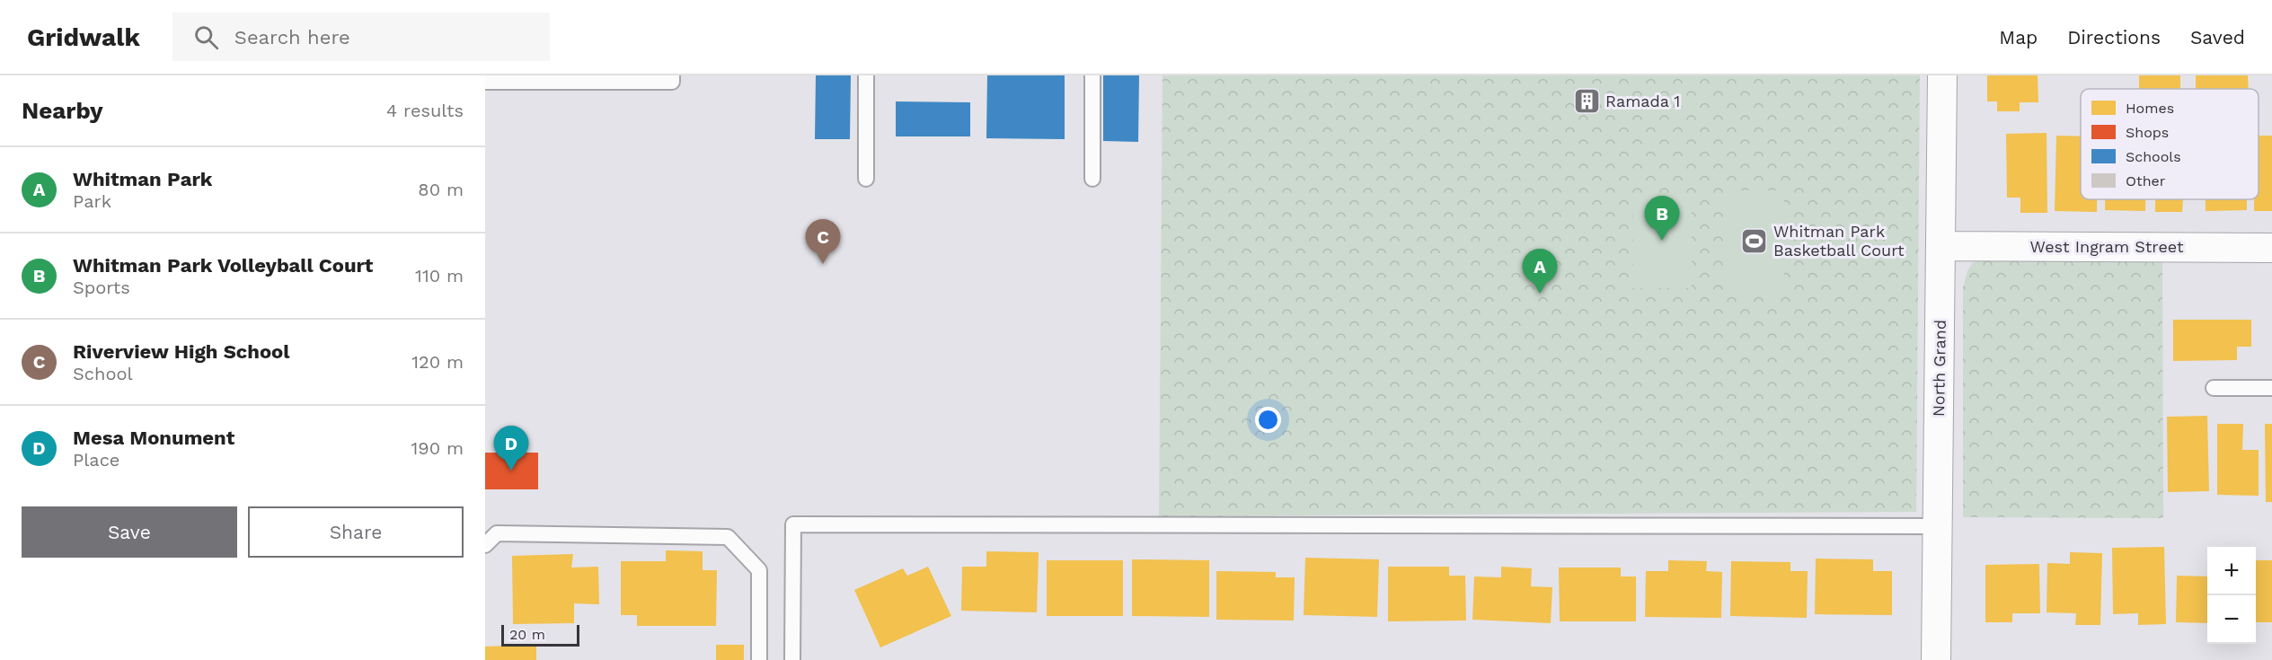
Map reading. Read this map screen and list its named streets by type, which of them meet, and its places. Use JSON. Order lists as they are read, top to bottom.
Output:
{
  "streets": {
    "street": ["West Ingram Street", "North Grand"]
  },
  "crossings": [
    ["West Ingram Street", "North Grand"]
  ],
  "places": {
    "building": ["Ramada 1"],
    "sports": ["Whitman Park Basketball Court"]
  },
  "legend": [
    "Homes",
    "Shops",
    "Schools",
    "Other"
  ],
  "scale_bar": "20 m",
  "page": {
    "header": "Gridwalk",
    "search": "Search here",
    "nav": ["Map", "Directions", "Saved"],
    "heading": ["Nearby", "4 results"],
    "list": [
      {
        "mark": "A",
        "name": "Whitman Park",
        "note": "Park",
        "value": "80 m"
      },
      {
        "mark": "B",
        "name": "Whitman Park Volleyball Court",
        "note": "Sports",
        "value": "110 m"
      },
      {
        "mark": "C",
        "name": "Riverview High School",
        "note": "School",
        "value": "120 m"
      },
      {
        "mark": "D",
        "name": "Mesa Monument",
        "note": "Place",
        "value": "190 m"
      }
    ],
    "pins": [
      "B",
      "C",
      "A",
      "D"
    ],
    "buttons": ["Save", "Share"],
    "map_buttons": ["+", "−"],
    "scale": "20 m"
  }
}
